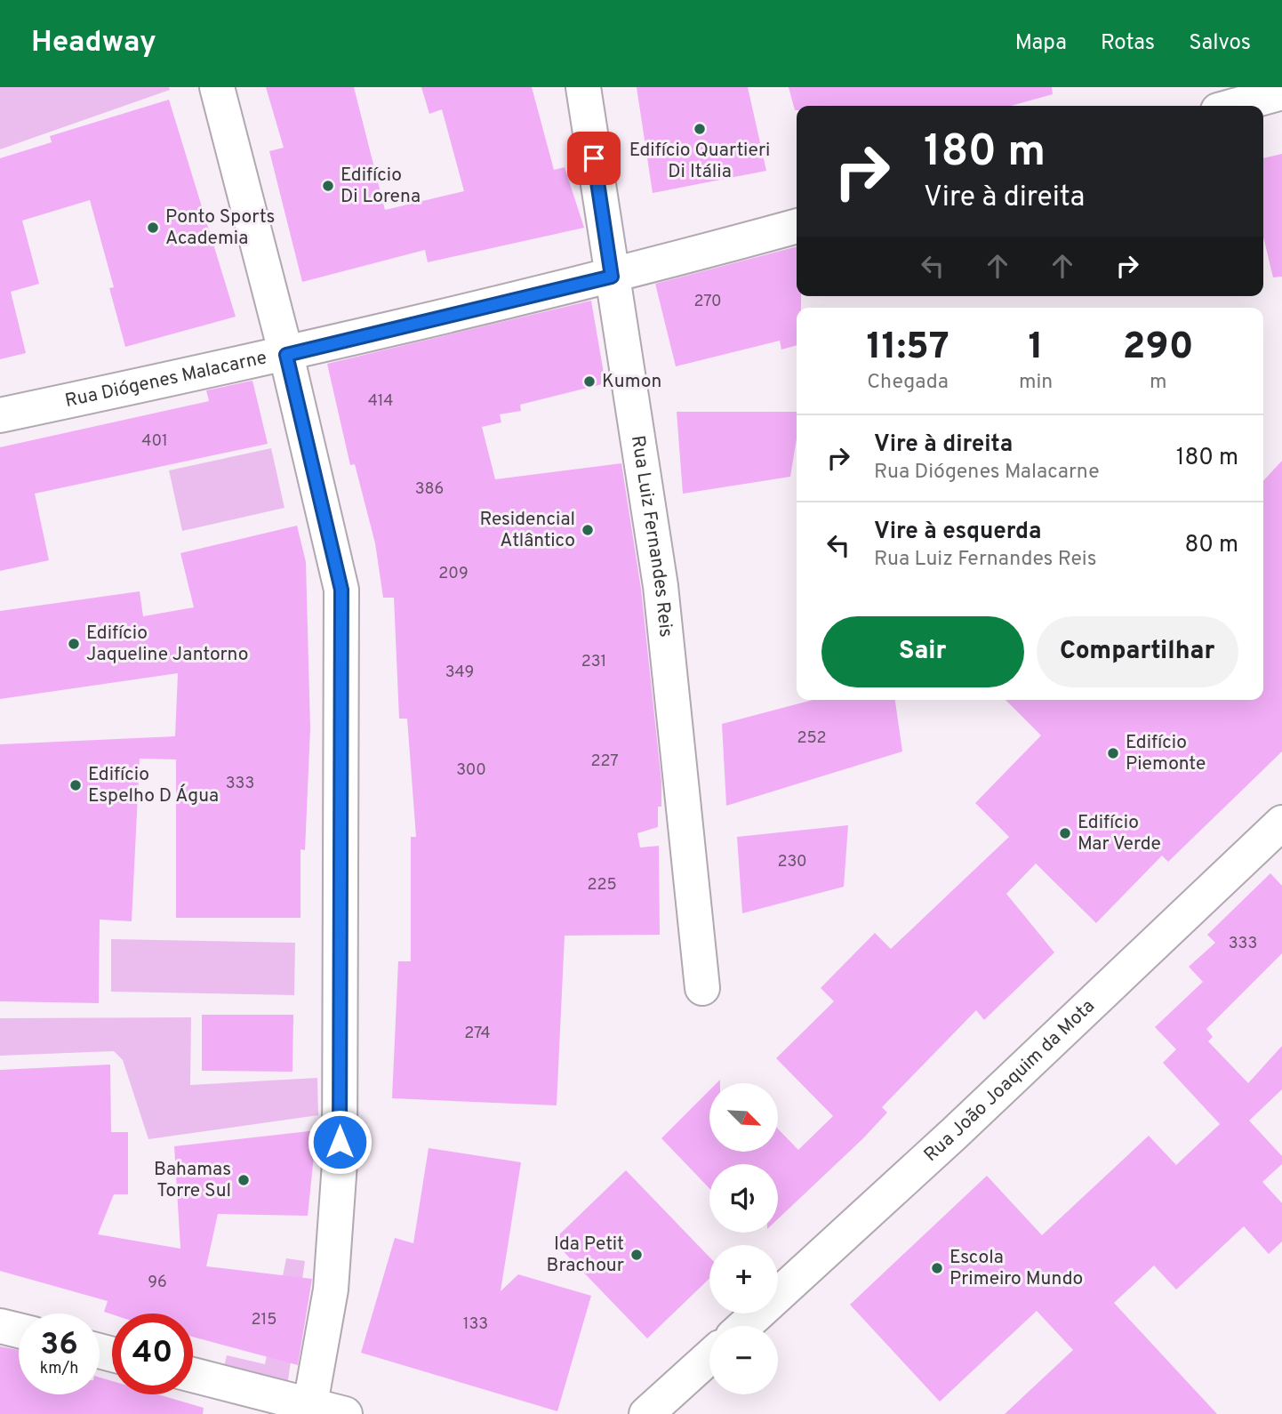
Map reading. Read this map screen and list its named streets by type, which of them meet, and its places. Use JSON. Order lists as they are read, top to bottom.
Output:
{
  "streets": {
    "street": ["Rua Diógenes Malacarne", "Rua Luiz Fernandes Reis", "Rua João Joaquim da Mota"]
  },
  "crossings": [
    ["Rua Diógenes Malacarne", "Rua Luiz Fernandes Reis"]
  ],
  "places": [
    "Edifício Quartieri Di Itália",
    "Edifício Di Lorena",
    "Ponto Sports Academia",
    "Kumon",
    "Residencial Atlântico",
    "Edifício Jaqueline Jantorno",
    "Edifício Piemonte",
    "Edifício Espelho D Água",
    "Edifício Mar Verde",
    "Bahamas Torre Sul",
    "Ida Petit Brachour",
    "Escola Primeiro Mundo"
  ],
  "house_numbers": [
    "270",
    "414",
    "401",
    "386",
    "209",
    "231",
    "349",
    "252",
    "227",
    "300",
    "333",
    "230",
    "225",
    "333",
    "274",
    "96",
    "215",
    "133"
  ],
  "north": "bottom right",
  "page": {
    "header": "Headway",
    "nav": ["Mapa", "Rotas", "Salvos"],
    "turn": ["180 m", "Vire à direita"],
    "eta": [
      "11:57",
      "Chegada",
      "1",
      "min",
      "290",
      "m"
    ],
    "list": [
      {
        "name": "Vire à direita",
        "note": "Rua Diógenes Malacarne",
        "value": "180 m"
      },
      {
        "name": "Vire à esquerda",
        "note": "Rua Luiz Fernandes Reis",
        "value": "80 m"
      }
    ],
    "buttons": ["Sair", "Compartilhar"],
    "map_buttons": ["+", "−"],
    "speed": "36 km/h",
    "limit": "40"
  }
}
